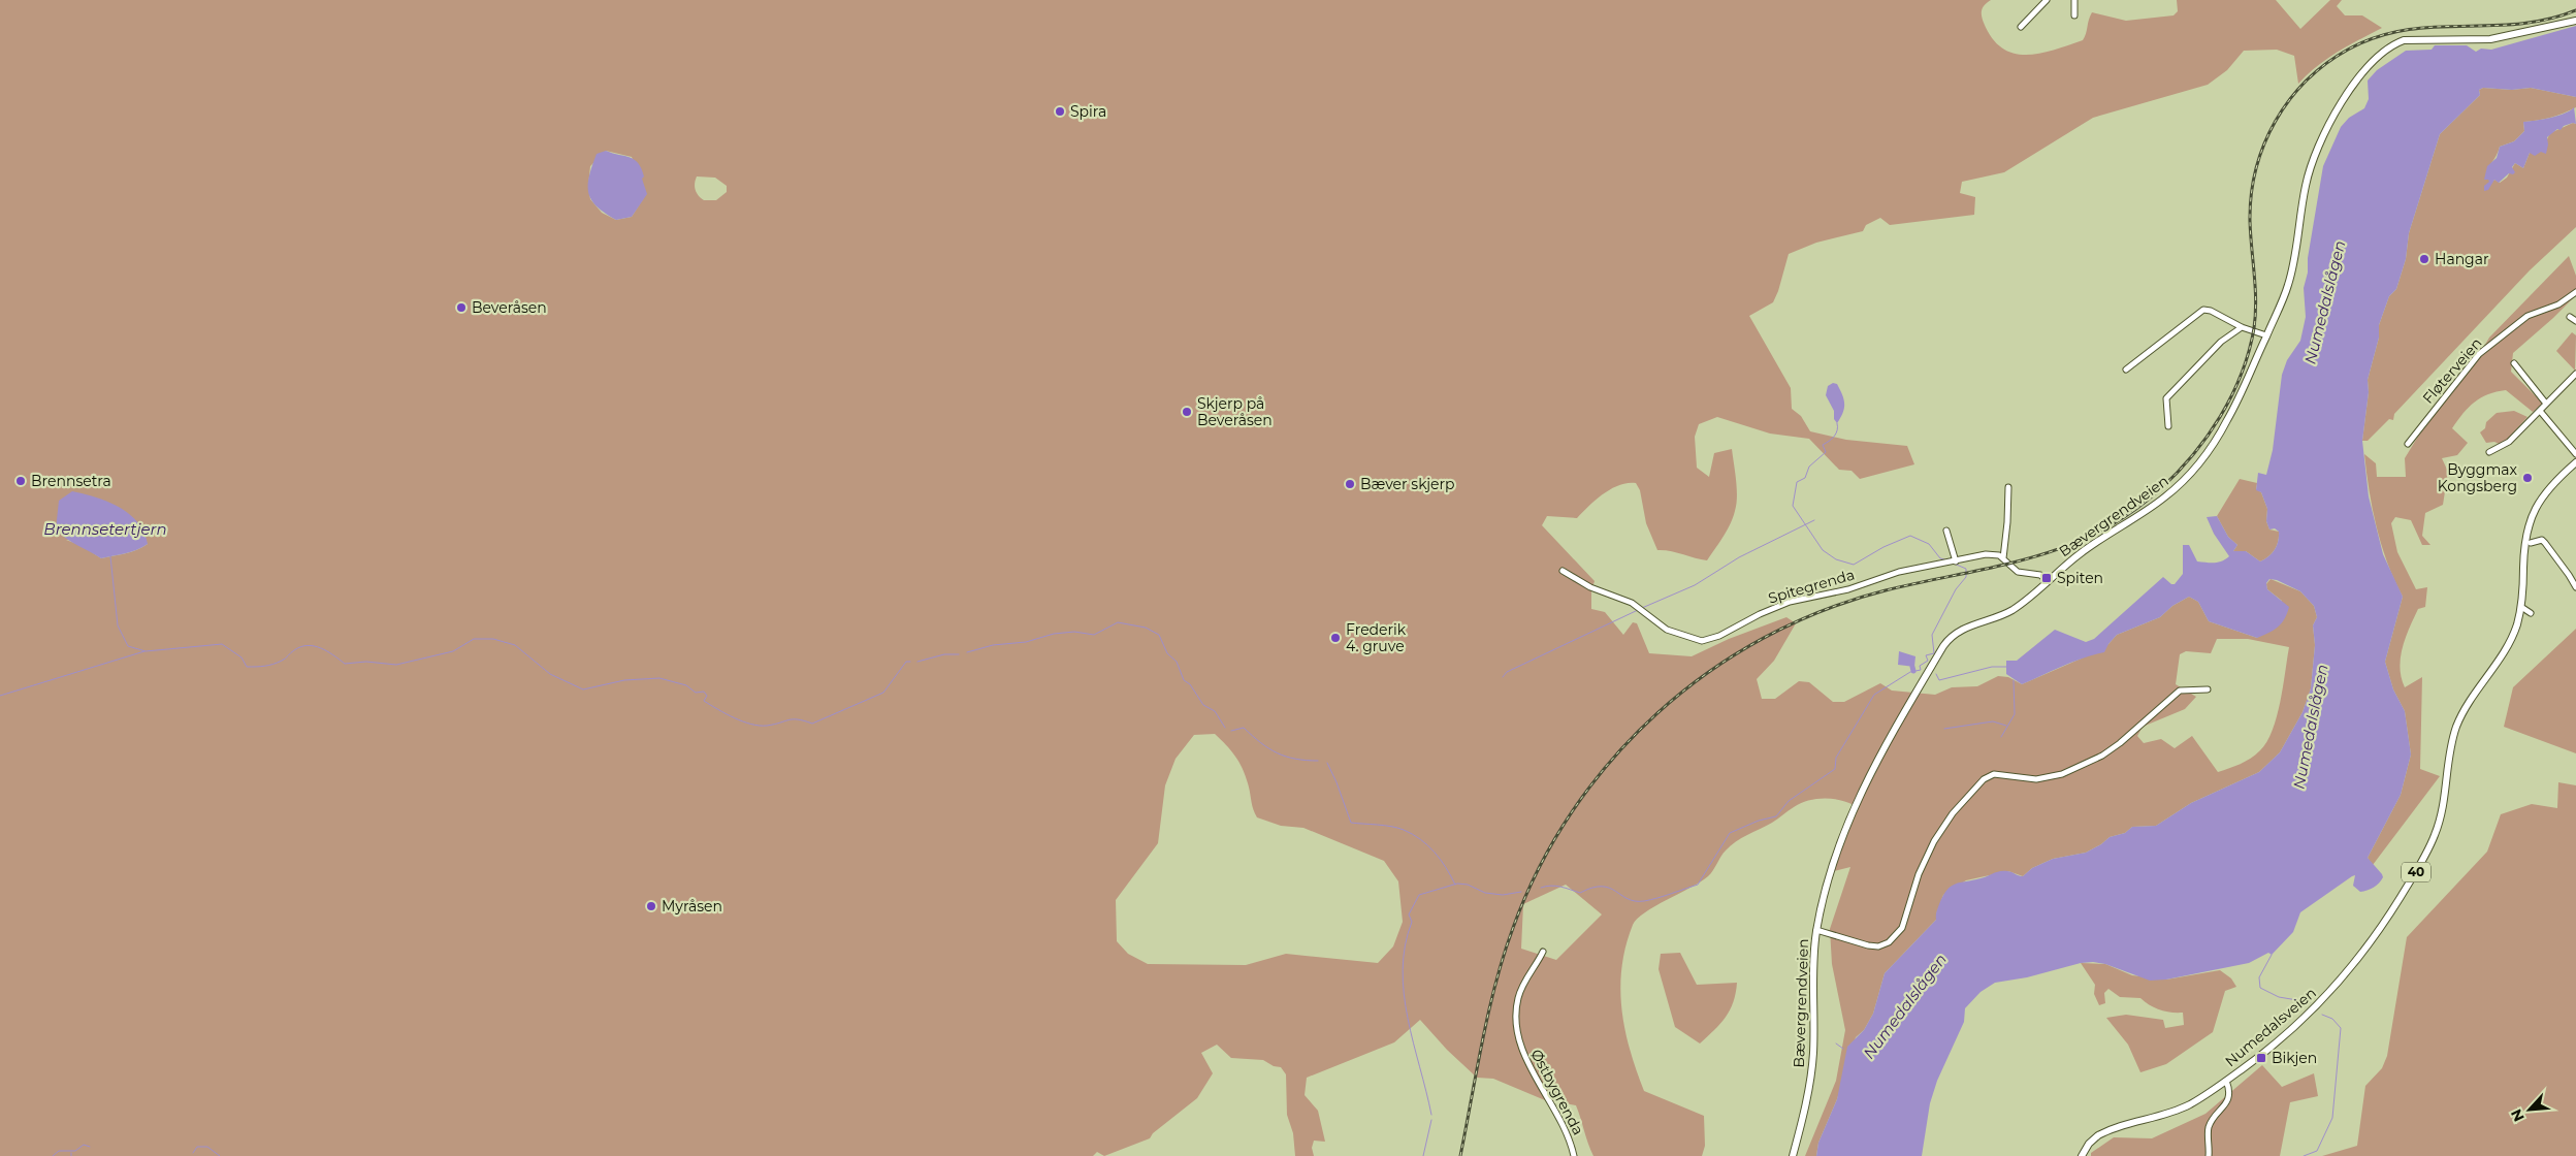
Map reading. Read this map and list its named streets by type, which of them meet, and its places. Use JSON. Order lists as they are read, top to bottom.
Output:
{
  "streets": {
    "main road": ["Bævergrendveien", "40", "Numedalsveien"],
    "street": ["Fløterveien", "Spitegrenda", "Østbygrenda"]
  },
  "water": ["Numedalslågen", "Brennsetertjern"],
  "places": {
    "other": [
      "Spira",
      "Hangar",
      "Beveråsen",
      "Skjerp på Beveråsen",
      "Byggmax Kongsberg",
      "Brennsetra",
      "Bæver skjerp",
      "Frederik 4. gruve",
      "Myråsen"
    ],
    "transit": ["Spiten", "Bikjen"]
  },
  "north": "bottom left"
}
